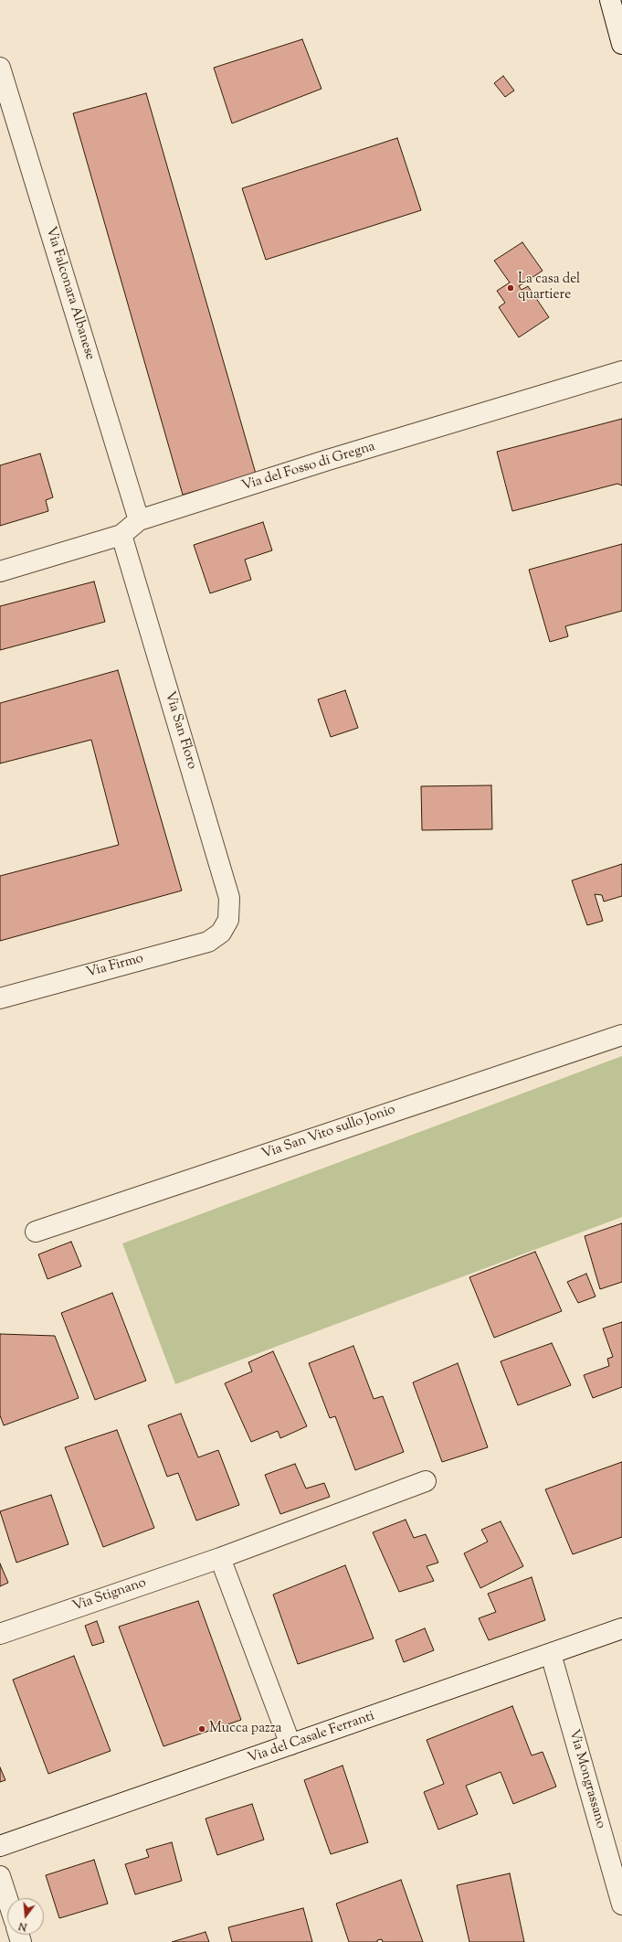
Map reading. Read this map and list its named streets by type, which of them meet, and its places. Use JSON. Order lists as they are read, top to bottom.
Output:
{
  "streets": {
    "street": [
      "Via Falconara Albanese",
      "Via del Fosso di Gregna",
      "Via San Floro",
      "Via Firmo",
      "Via San Vito sullo Jonio",
      "Via Stignano",
      "Via del Casale Ferranti",
      "Via Mongrassano"
    ]
  },
  "crossings": [
    ["Via Falconara Albanese", "Via del Fosso di Gregna"],
    ["Via del Fosso di Gregna", "Via San Floro"],
    ["Via San Floro", "Via Firmo"],
    ["Via del Casale Ferranti", "Via Mongrassano"]
  ],
  "places": ["La casa del quartiere", "Mucca pazza"],
  "north": "bottom"
}
